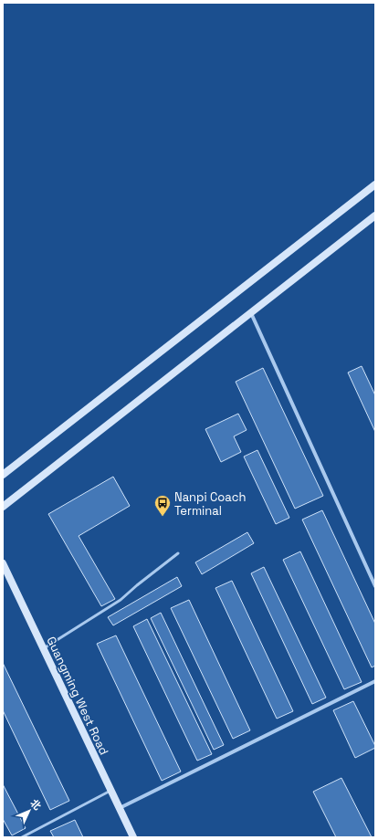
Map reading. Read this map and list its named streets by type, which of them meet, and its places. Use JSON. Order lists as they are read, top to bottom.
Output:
{
  "streets": {
    "main road": ["Guangming West Road"]
  },
  "places": {
    "bus stop": ["Nanpi Coach Terminal"]
  },
  "north": "top right"
}
